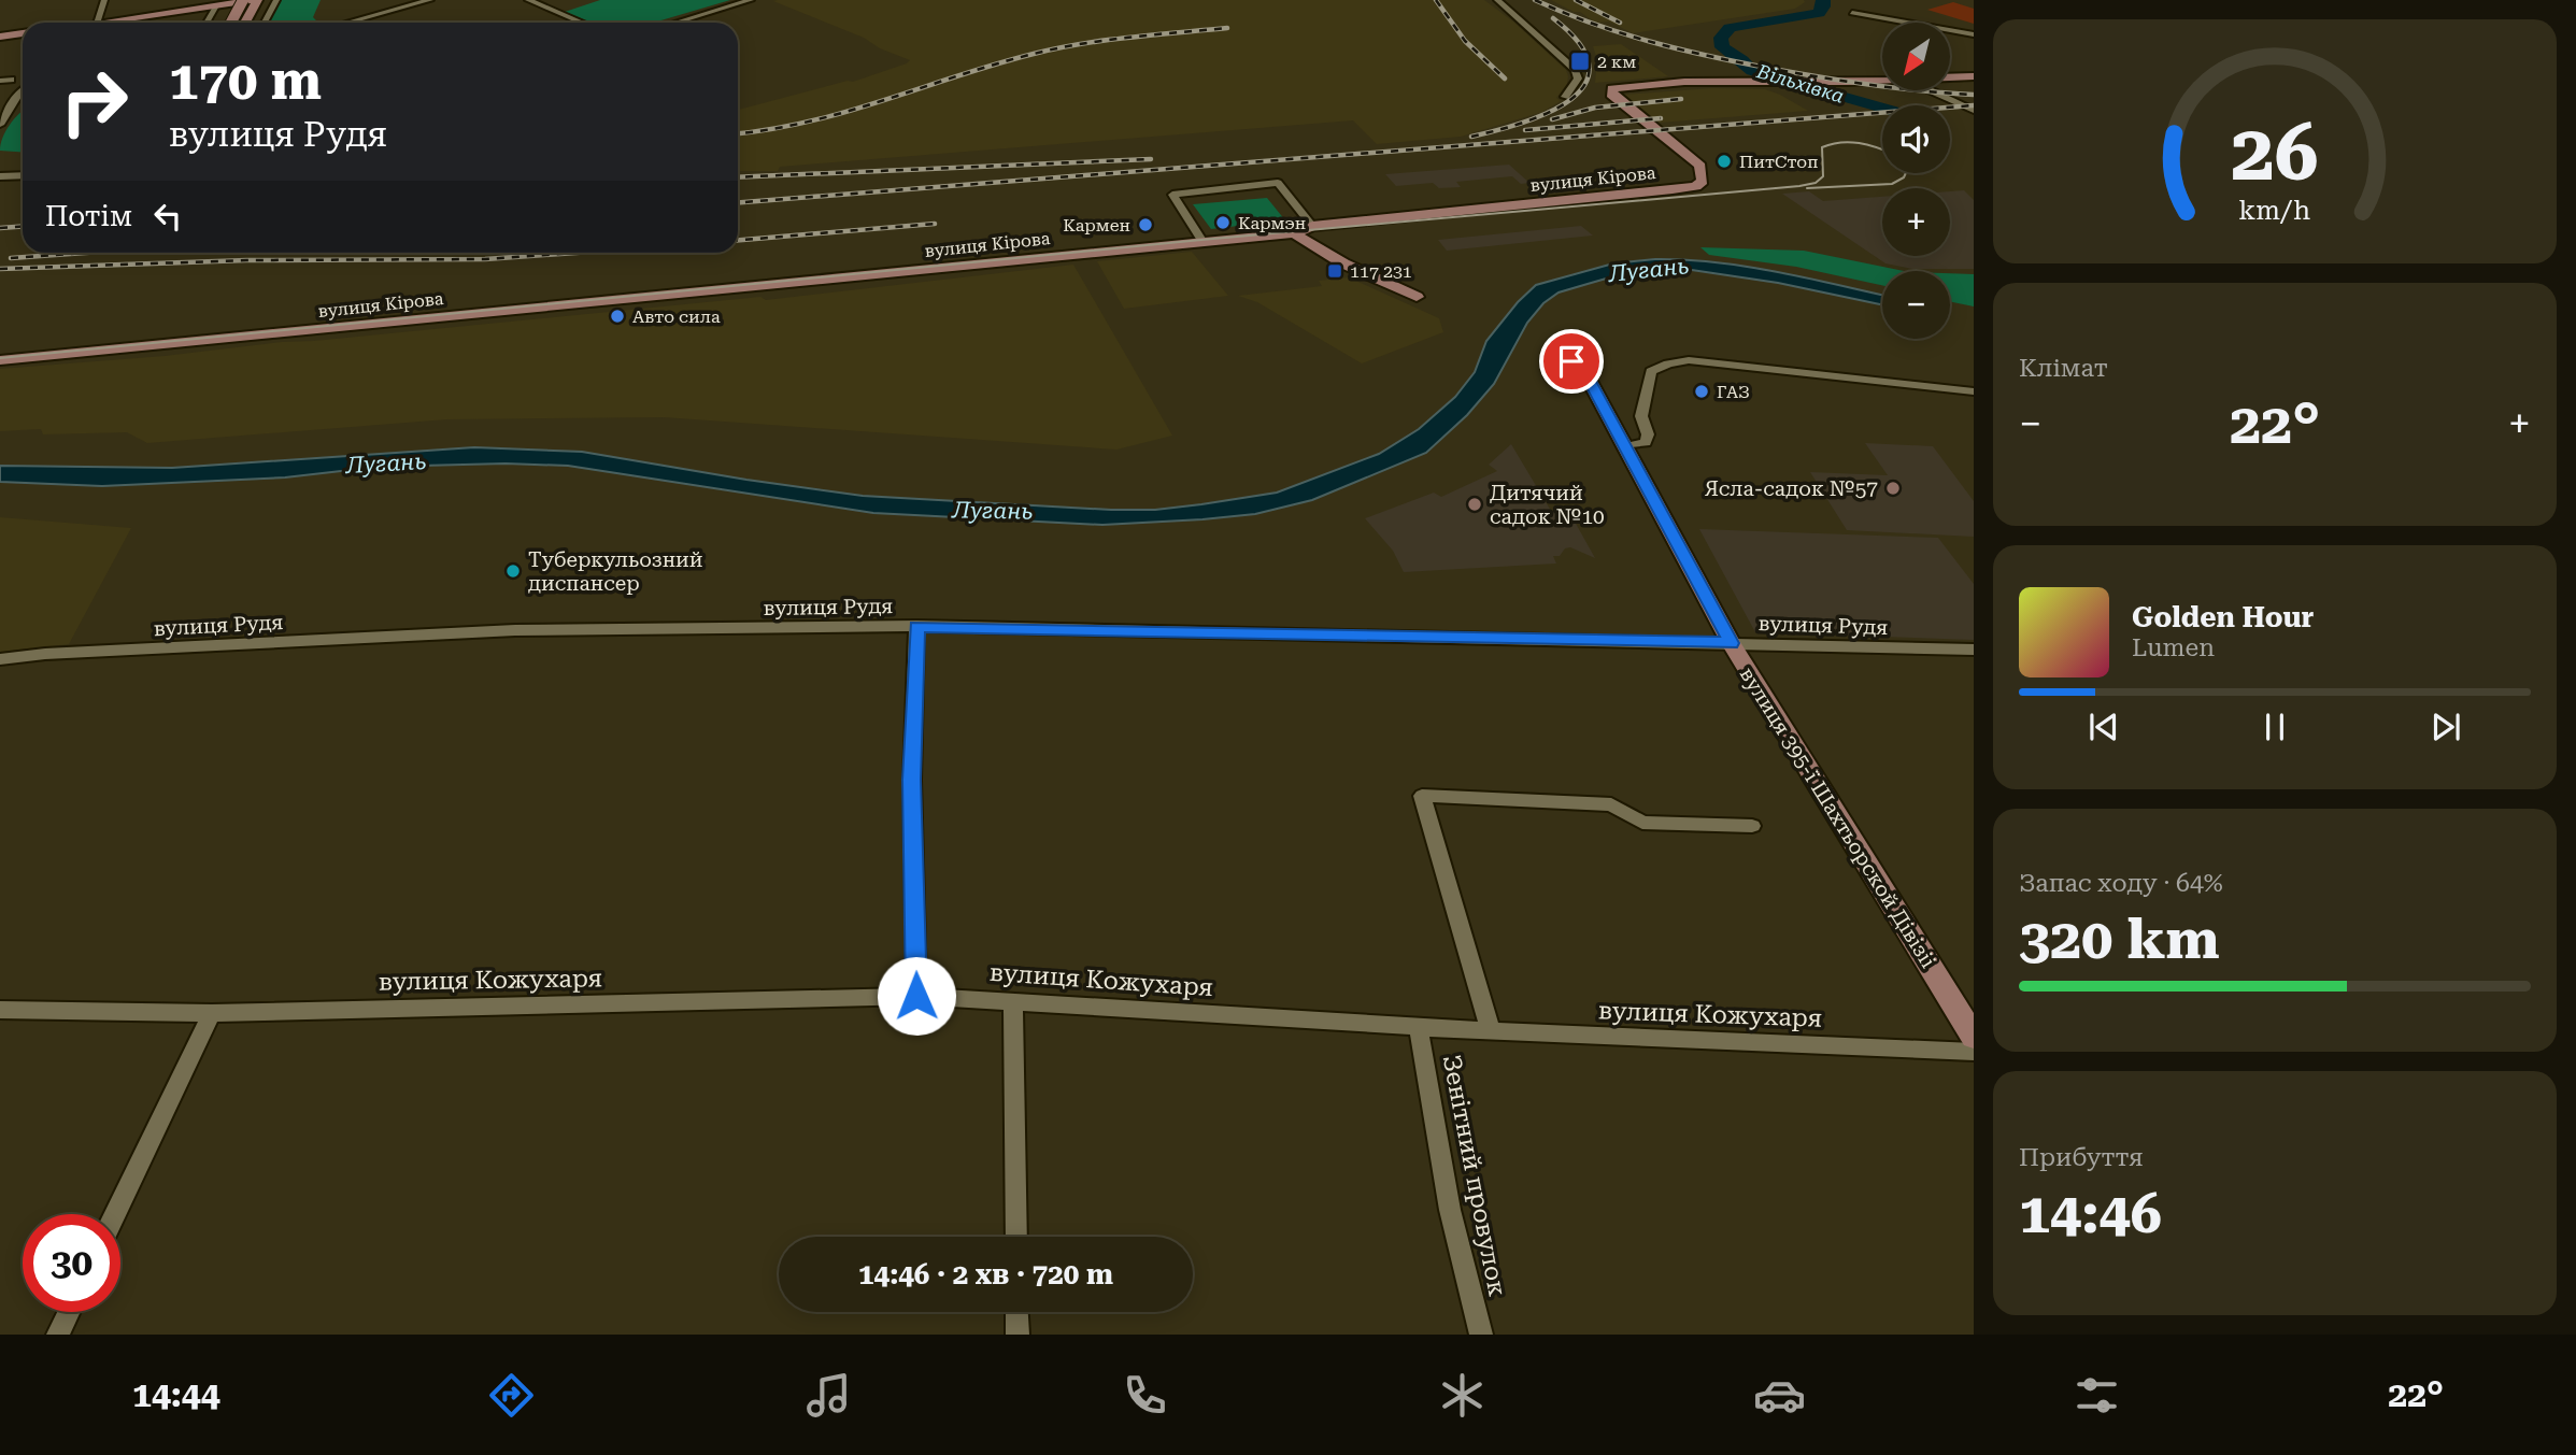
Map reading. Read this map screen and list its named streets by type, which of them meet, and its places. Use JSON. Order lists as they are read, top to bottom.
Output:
{
  "streets": {
    "street": [
      "вулиця Кірова",
      "вулиця Рудя",
      "вулиця 395-ї Шахтьорской Дівізіі",
      "вулиця Кожухаря",
      "Зенітний провулок"
    ]
  },
  "crossings": [
    ["вулиця Рудя", "вулиця 395-ї Шахтьорской Дівізіі"],
    ["вулиця Кожухаря", "Зенітний провулок"]
  ],
  "water": ["Вільхівка", "Лугань"],
  "places": {
    "transit": ["2 км", "117 231"],
    "other": [
      "ПитСтоп",
      "Кармэн",
      "Кармен",
      "Авто сила",
      "ГАЗ",
      "Ясла-садок №57",
      "Дитячий садок №10",
      "Туберкульозний диспансер"
    ]
  },
  "north": "bottom left",
  "page": {
    "map_buttons": ["+", "−"],
    "turn": ["170 m", "вулиця Рудя"],
    "then": "Потім",
    "tile": [
      "Клімат",
      ["Запас ходу · 64%", "320 km"],
      ["Прибуття", "14:46"]
    ],
    "heat": ["−", "22°", "+"],
    "song": ["Golden Hour", "Lumen"],
    "limit": "30",
    "trip": "14:46 · 2 хв · 720 m",
    "tabs": ["14:44", "22°"],
    "gauge": ["26", "km/h"]
  }
}
